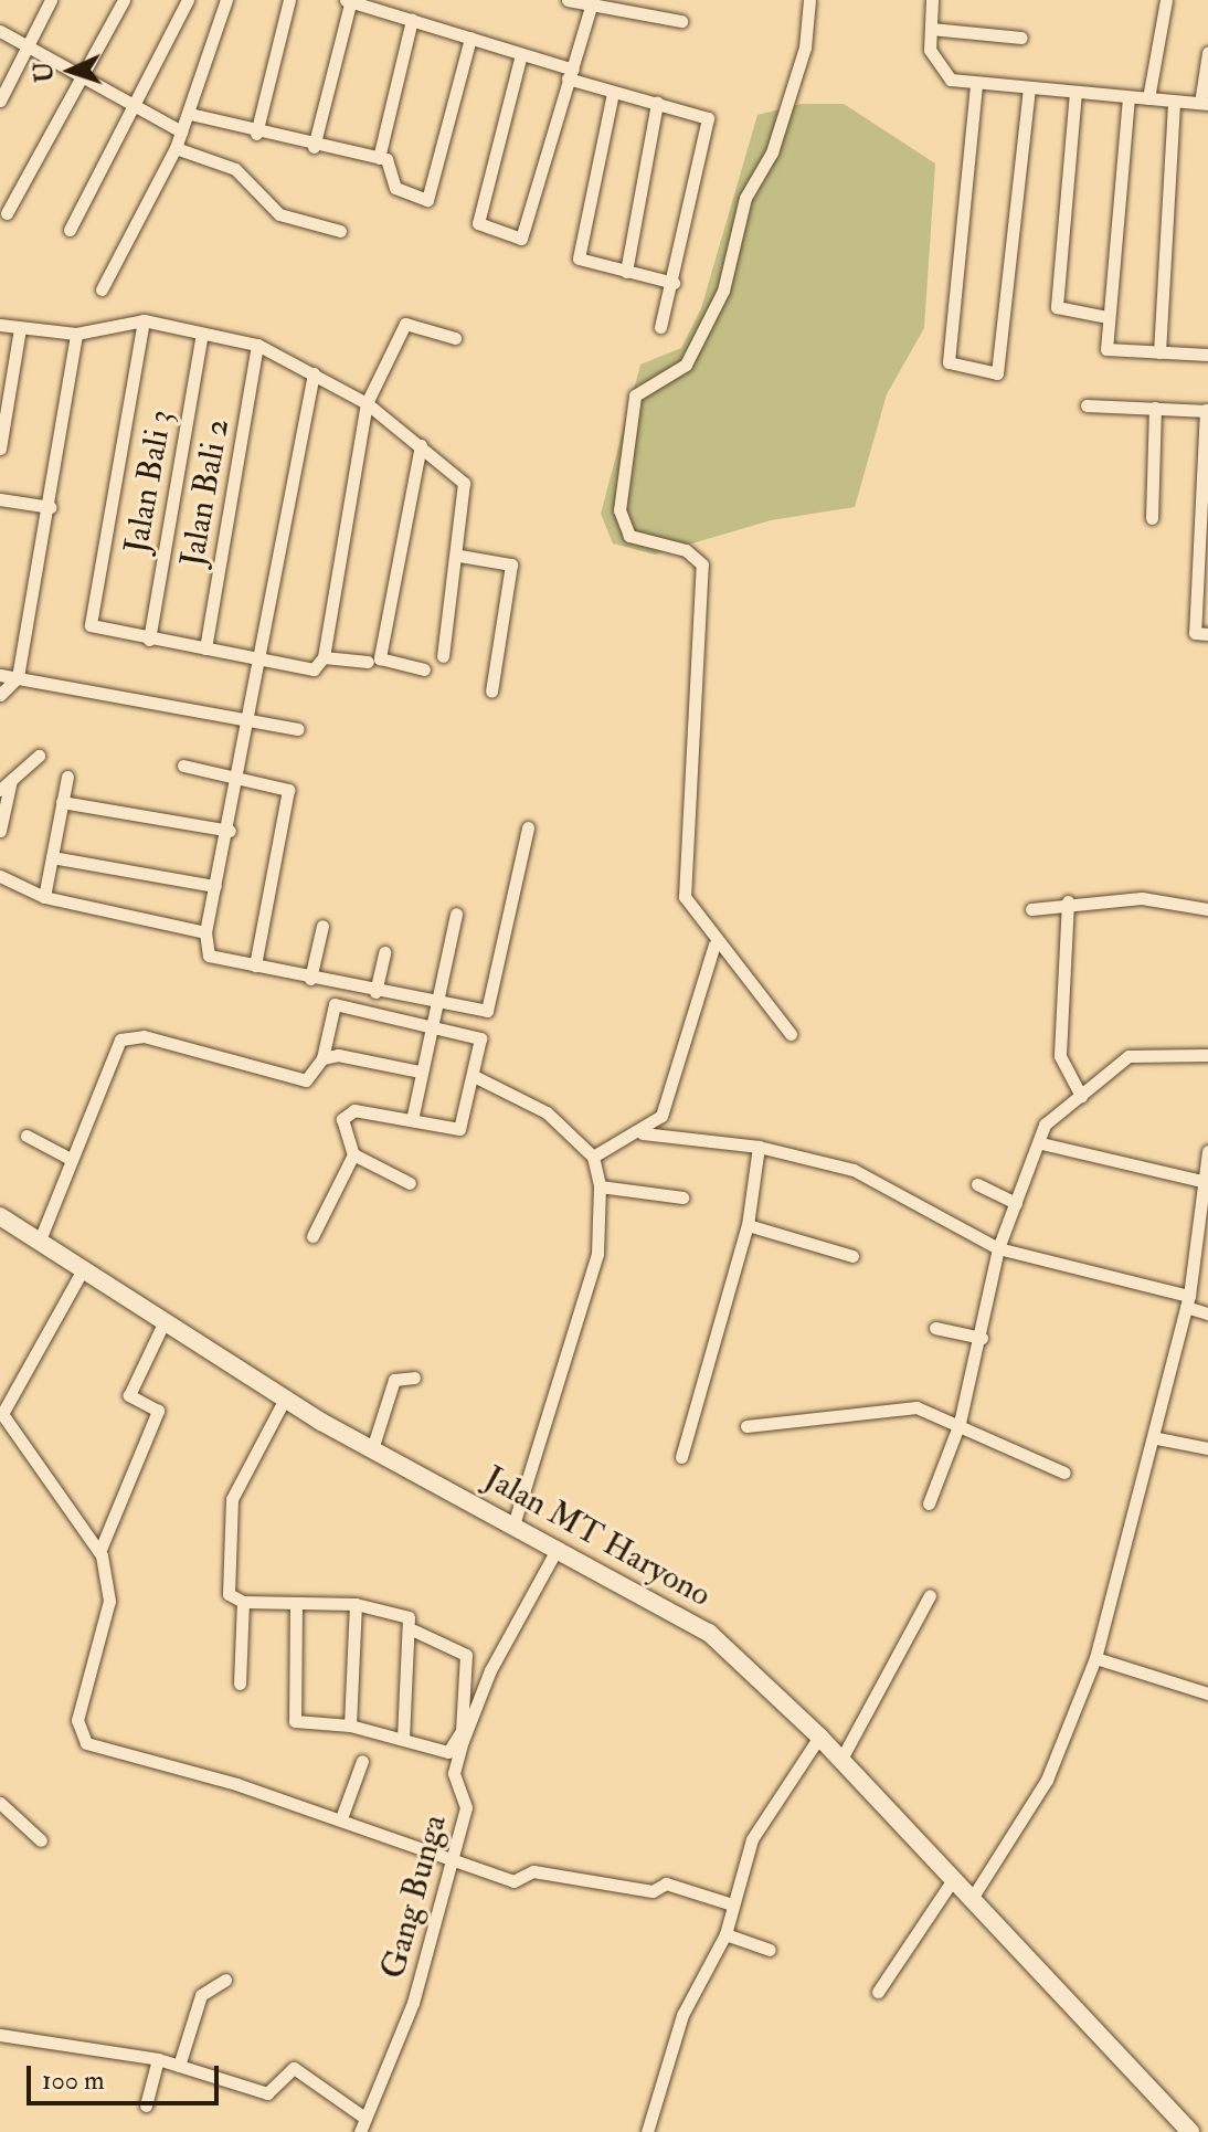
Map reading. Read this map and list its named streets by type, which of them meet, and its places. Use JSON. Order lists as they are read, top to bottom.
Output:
{
  "streets": {
    "main road": ["Jalan MT Haryono"],
    "street": ["Jalan Bali 3", "Jalan Bali 2", "Gang Bunga"]
  },
  "crossings": [
    ["Jalan MT Haryono", "Gang Bunga"]
  ],
  "scale_bar": "100 m",
  "north": "left"
}
